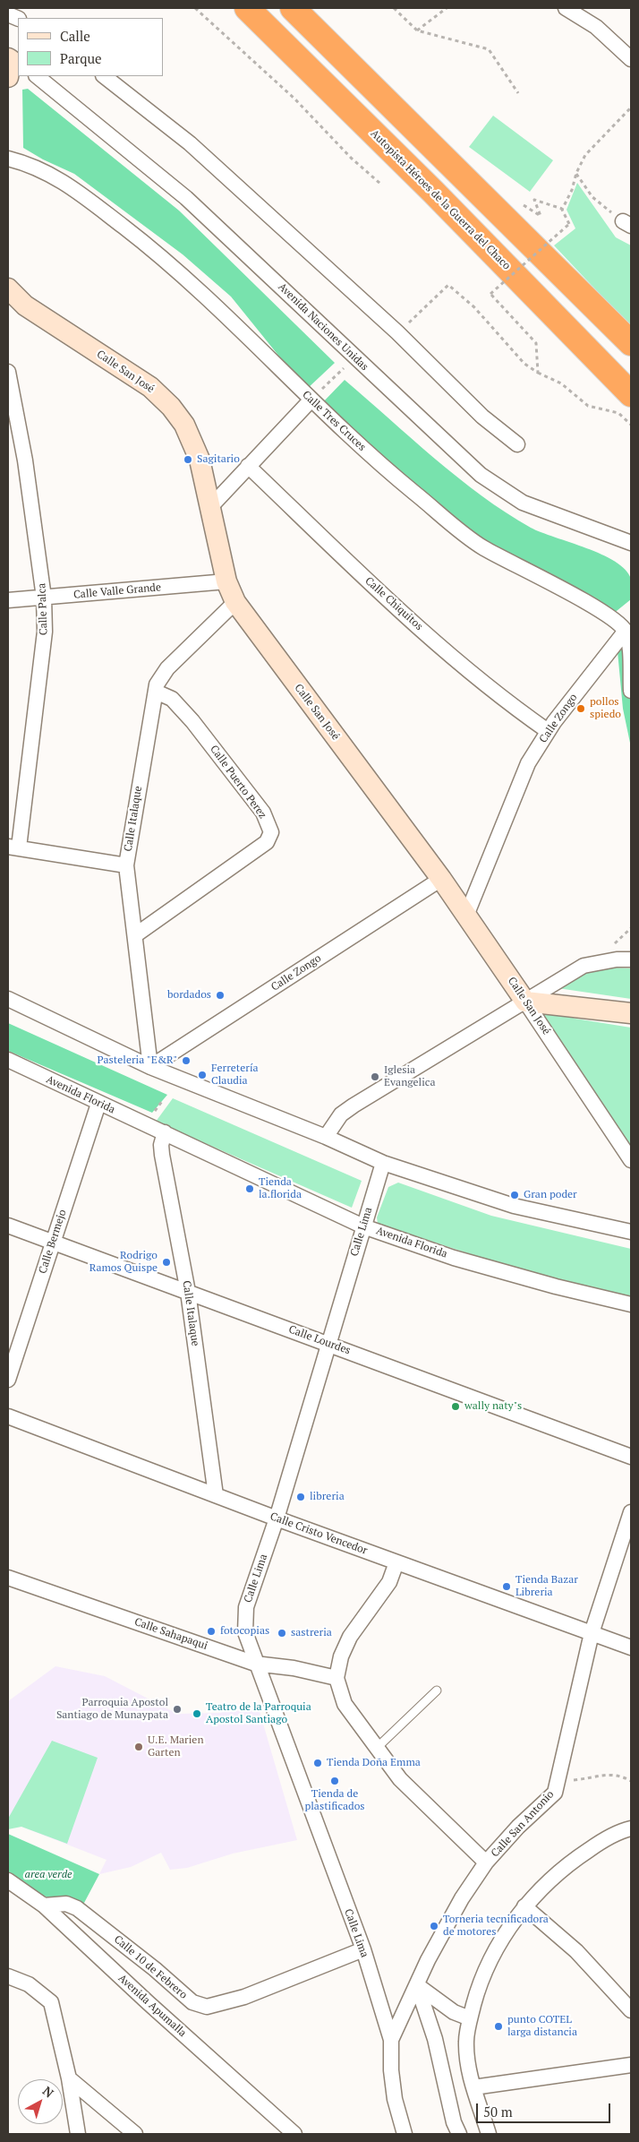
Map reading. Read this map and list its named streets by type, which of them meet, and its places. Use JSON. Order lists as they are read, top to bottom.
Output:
{
  "streets": {
    "highway": ["Autopista Héroes de la Guerra del Chaco"],
    "street": [
      "Avenida Naciones Unidas",
      "Calle San José",
      "Calle Tres Cruces",
      "Calle Valle Grande",
      "Calle Chiquitos",
      "Calle Palca",
      "Calle Zongo",
      "Calle Puerto Perez",
      "Calle Italaque",
      "Avenida Florida",
      "Calle Lima",
      "Calle Bermejo",
      "Calle Lourdes",
      "Calle Cristo Vencedor",
      "Calle Sahapaqui",
      "Calle San Antonio",
      "Calle 10 de Febrero",
      "Avenida Apumalla"
    ]
  },
  "crossings": [
    ["Calle San José", "Calle Valle Grande"],
    ["Calle San José", "Calle Zongo"],
    ["Calle San José", "Calle Italaque"],
    ["Calle Tres Cruces", "Calle Zongo"],
    ["Calle Valle Grande", "Calle Palca"],
    ["Calle Chiquitos", "Calle Zongo"],
    ["Calle Zongo", "Calle Italaque"],
    ["Calle Puerto Perez", "Calle Italaque"],
    ["Calle Italaque", "Avenida Florida"],
    ["Calle Italaque", "Calle Lourdes"],
    ["Calle Italaque", "Calle Cristo Vencedor"],
    ["Avenida Florida", "Calle Lima"],
    ["Avenida Florida", "Calle Bermejo"],
    ["Calle Lima", "Calle Lourdes"],
    ["Calle Lima", "Calle Cristo Vencedor"],
    ["Calle Lima", "Calle Sahapaqui"],
    ["Calle Lima", "Calle San Antonio"],
    ["Calle Lima", "Calle 10 de Febrero"],
    ["Calle Bermejo", "Calle Lourdes"],
    ["Calle Cristo Vencedor", "Calle San Antonio"],
    ["Calle 10 de Febrero", "Avenida Apumalla"]
  ],
  "parks": ["area verde"],
  "places": [
    "Sagitario",
    "pollos spiedo",
    "bordados",
    "Pasteleria \"E&R\"",
    "Ferretería Claudia",
    "Iglesia Evangelica",
    "Tienda la.florida",
    "Gran poder",
    "Rodrigo Ramos Quispe",
    "wally naty\"s",
    "libreria",
    "Tienda Bazar Libreria",
    "fotocopias",
    "sastreria",
    "Parroquia Apostol Santiago de Munaypata",
    "Teatro de la Parroquia Apostol Santiago",
    "U.E. Marien Garten",
    "Tienda Doña Emma",
    "Tienda de plastificados",
    "Torneria tecnificadora de motores",
    "punto COTEL larga distancia"
  ],
  "legend": ["Calle", "Parque"],
  "scale_bar": "50 m",
  "north": "top right"
}
